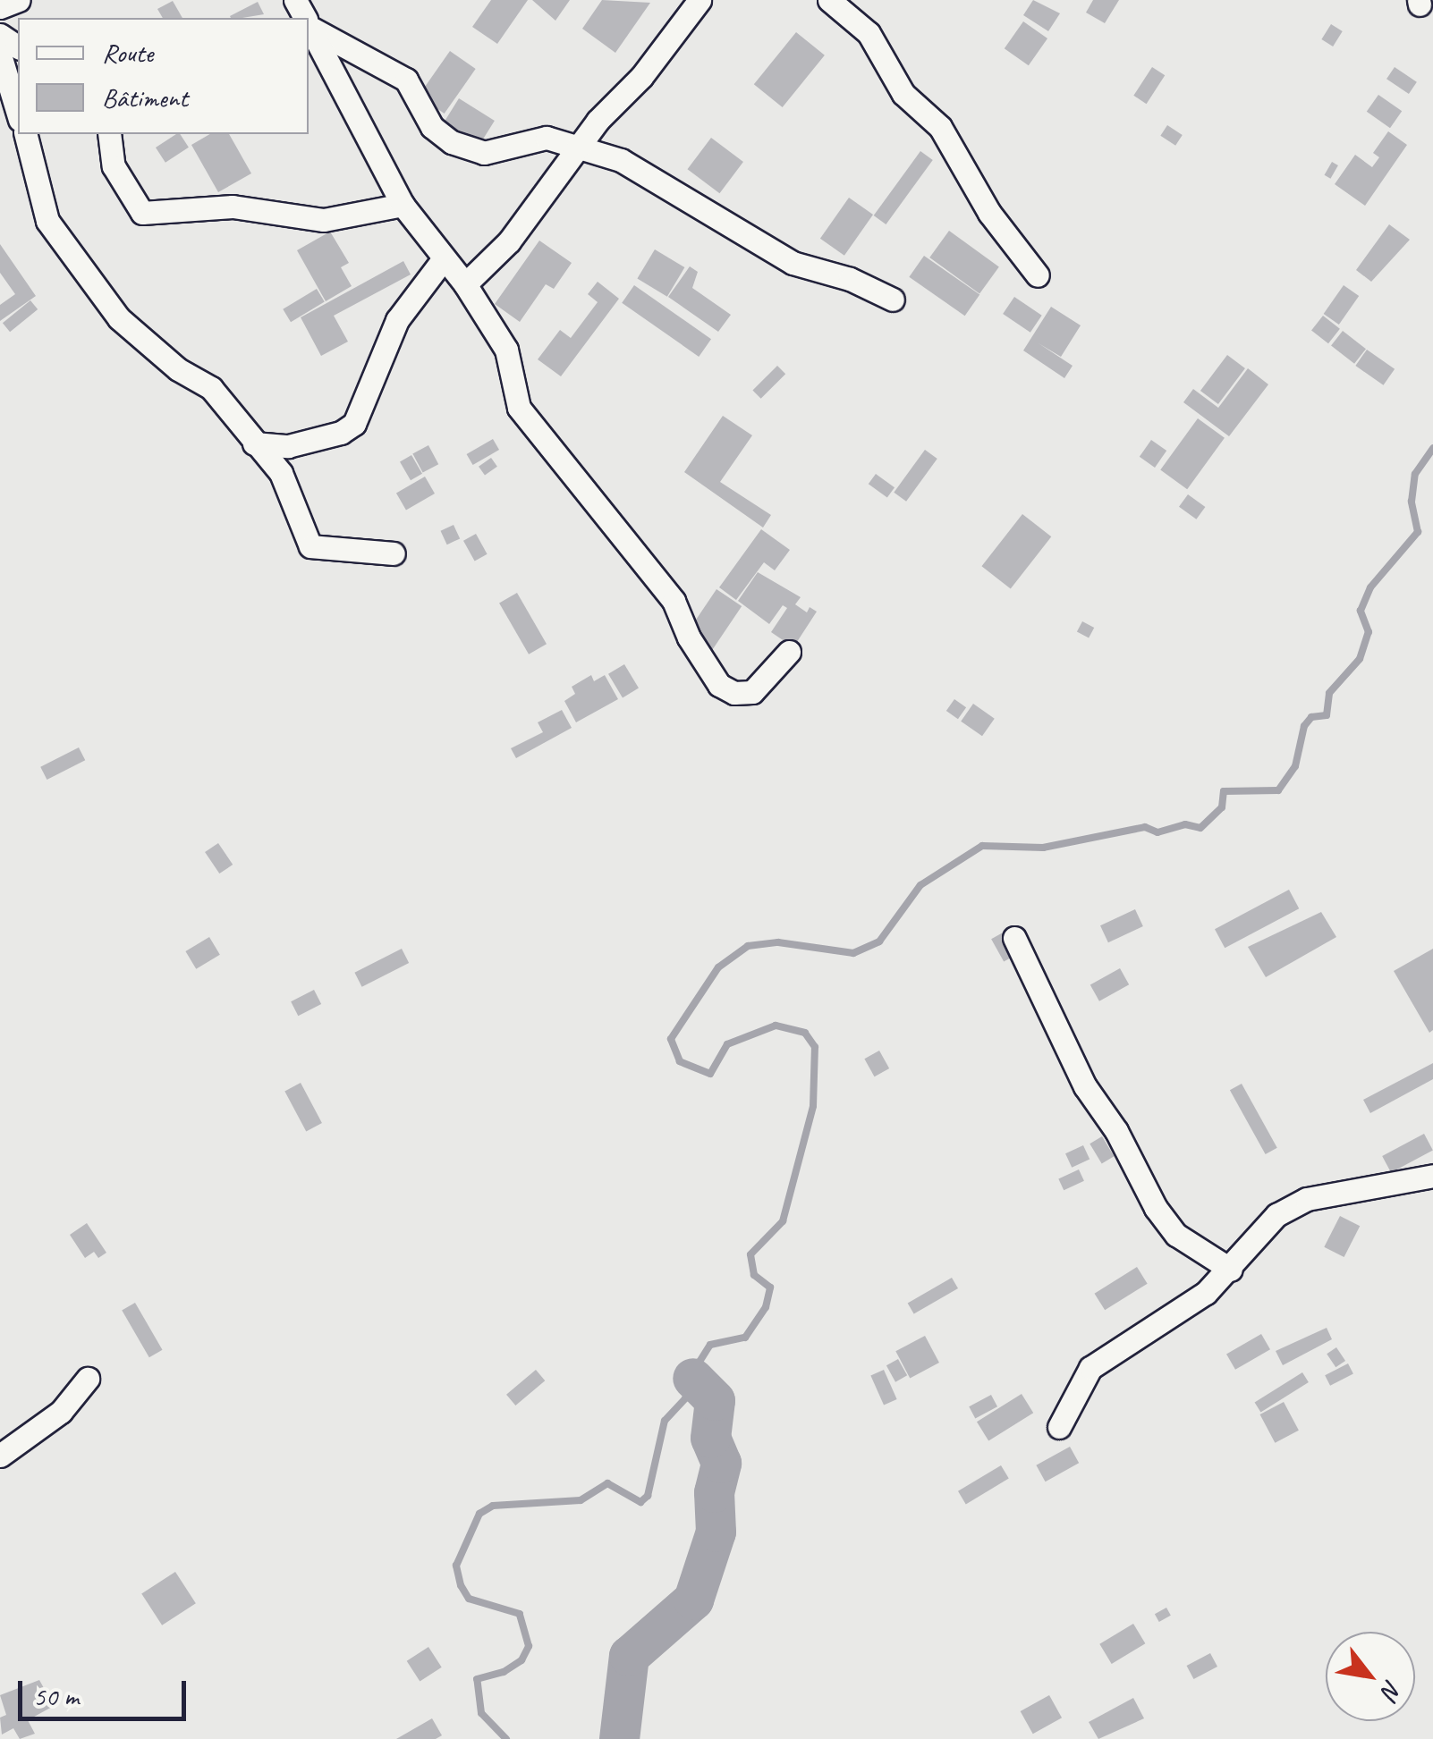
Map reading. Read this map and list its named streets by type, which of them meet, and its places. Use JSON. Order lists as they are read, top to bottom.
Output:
{
  "legend": ["Route", "Bâtiment"],
  "scale_bar": "50 m",
  "north": "bottom right"
}
